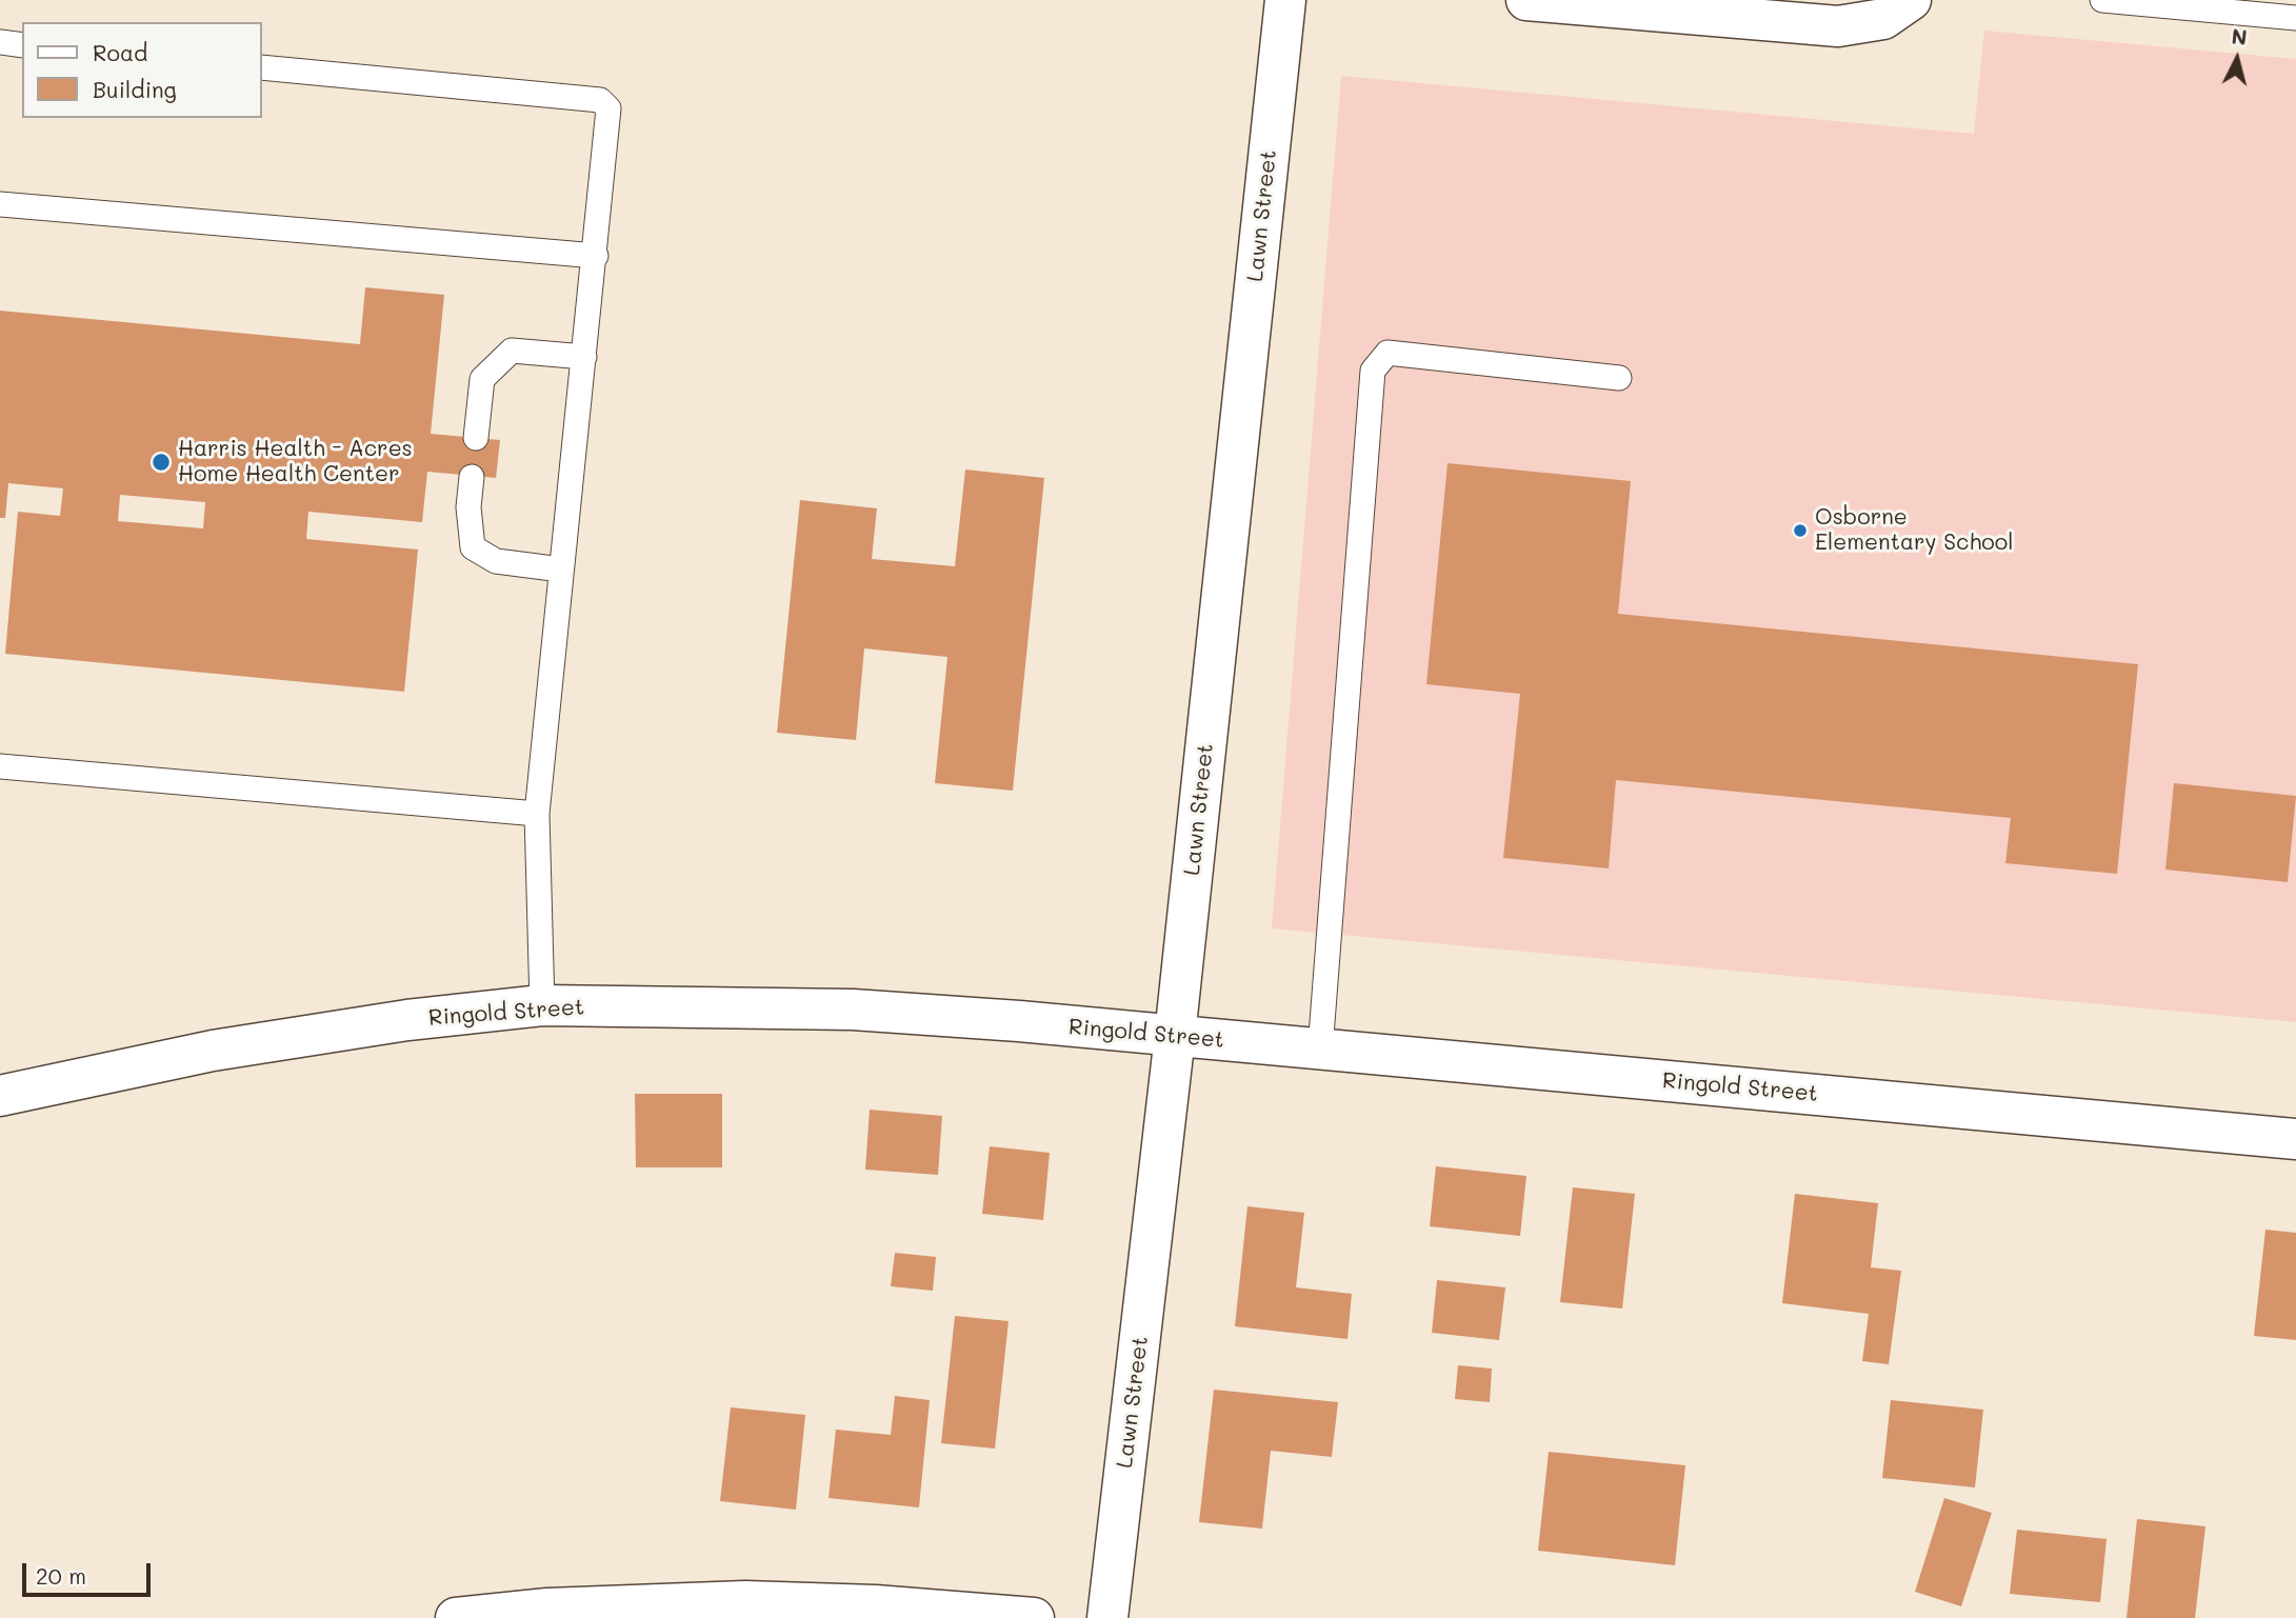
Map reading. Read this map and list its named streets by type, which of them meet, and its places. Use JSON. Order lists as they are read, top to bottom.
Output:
{
  "streets": {
    "street": ["Lawn Street", "Ringold Street"]
  },
  "crossings": [
    ["Lawn Street", "Ringold Street"]
  ],
  "places": ["Harris Health - Acres Home Health Center", "Osborne Elementary School"],
  "legend": ["Road", "Building"],
  "scale_bar": "20 m",
  "north": "top"
}
